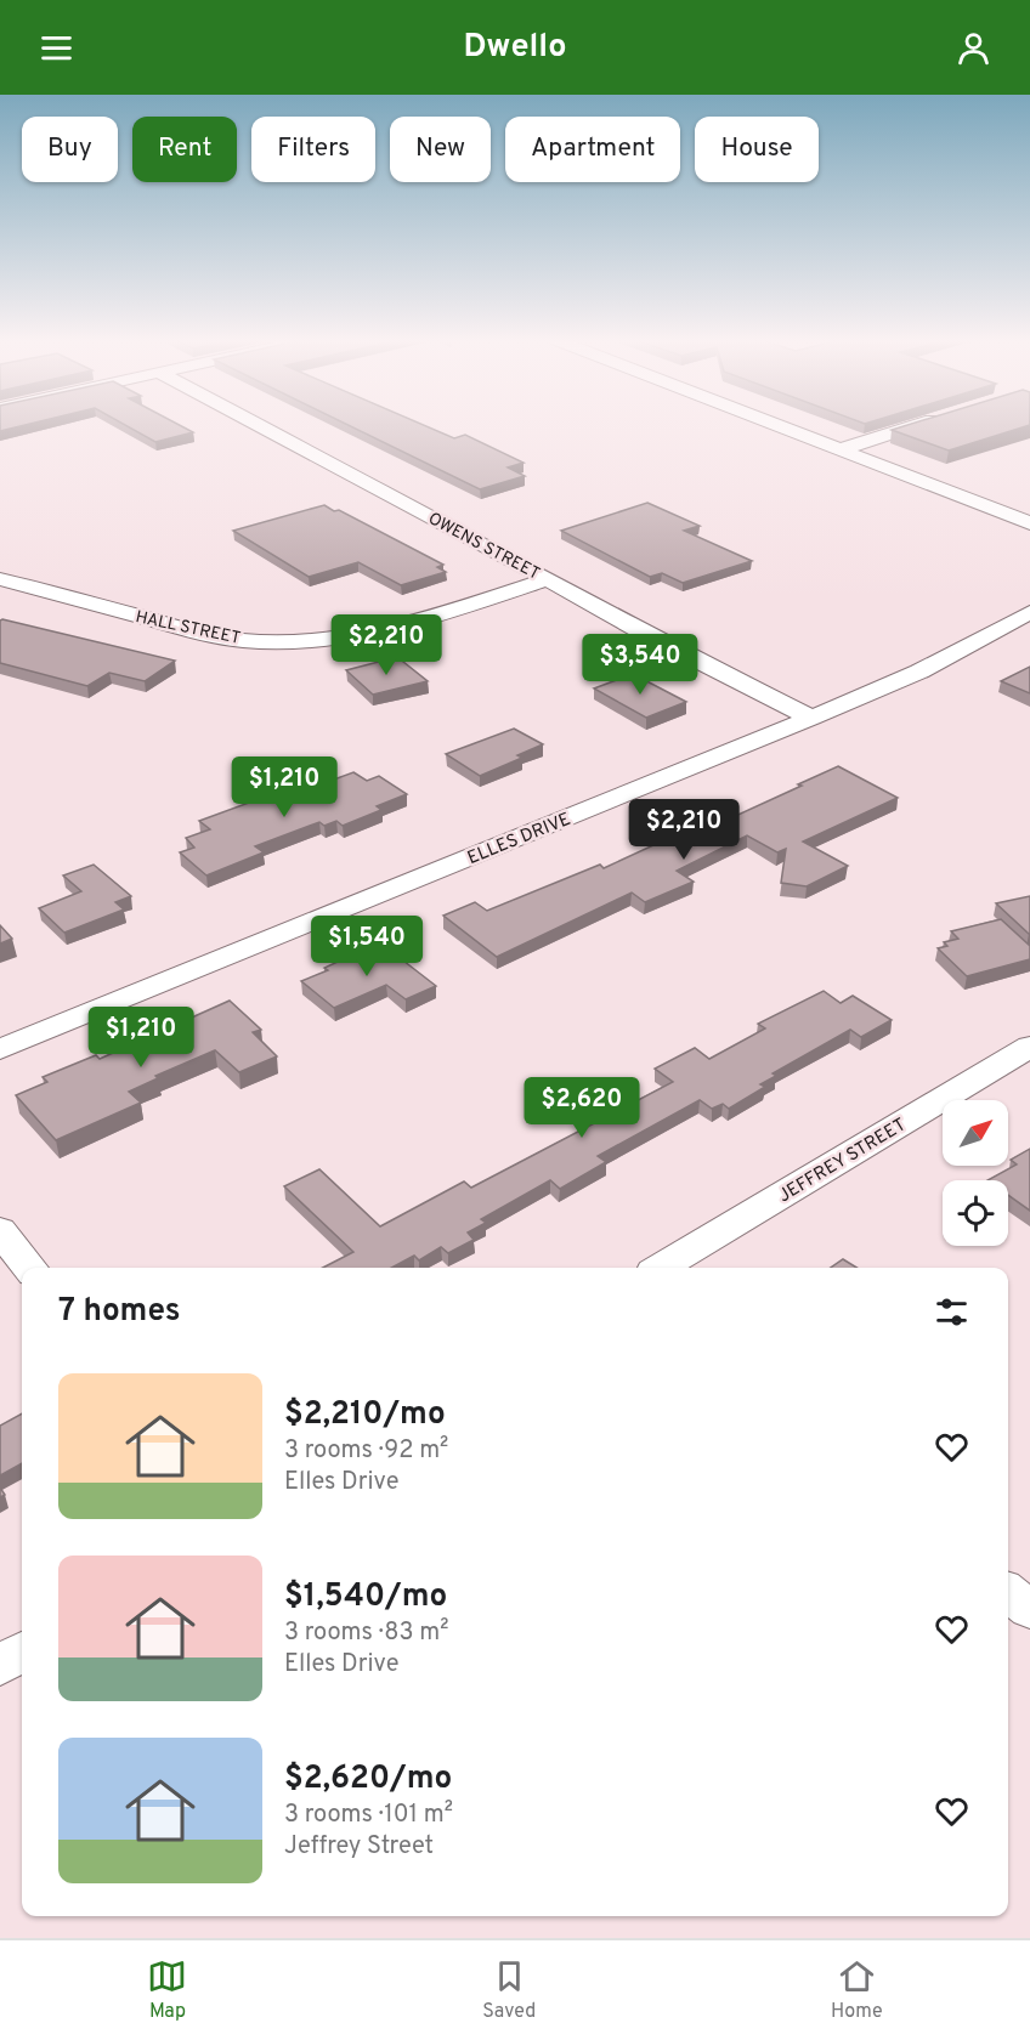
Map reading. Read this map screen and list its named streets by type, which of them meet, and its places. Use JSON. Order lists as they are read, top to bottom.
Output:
{
  "streets": {
    "street": [
      "OWENS STREET",
      "HALL STREET",
      "ELLES DRIVE",
      "JEFFREY STREET"
    ]
  },
  "crossings": [
    ["OWENS STREET", "HALL STREET"],
    ["OWENS STREET", "ELLES DRIVE"]
  ],
  "north": "top right",
  "page": {
    "header": "Dwello",
    "chip": [
      "Buy",
      "Rent",
      "Filters",
      "New",
      "Apartment",
      "House"
    ],
    "price": [
      "$2,210",
      "$3,540",
      "$1,210",
      "$2,210",
      "$1,540",
      "$1,210",
      "$2,620"
    ],
    "heading": "7 homes",
    "list": [
      {
        "name": "$2,210/mo",
        "note": "3 rooms · 92 m² · Elles Drive"
      },
      {
        "name": "$1,540/mo",
        "note": "3 rooms · 83 m² · Elles Drive"
      },
      {
        "name": "$2,620/mo",
        "note": "3 rooms · 101 m² · Jeffrey Street"
      }
    ],
    "tabs": ["Map", "Saved", "Home"]
  }
}
